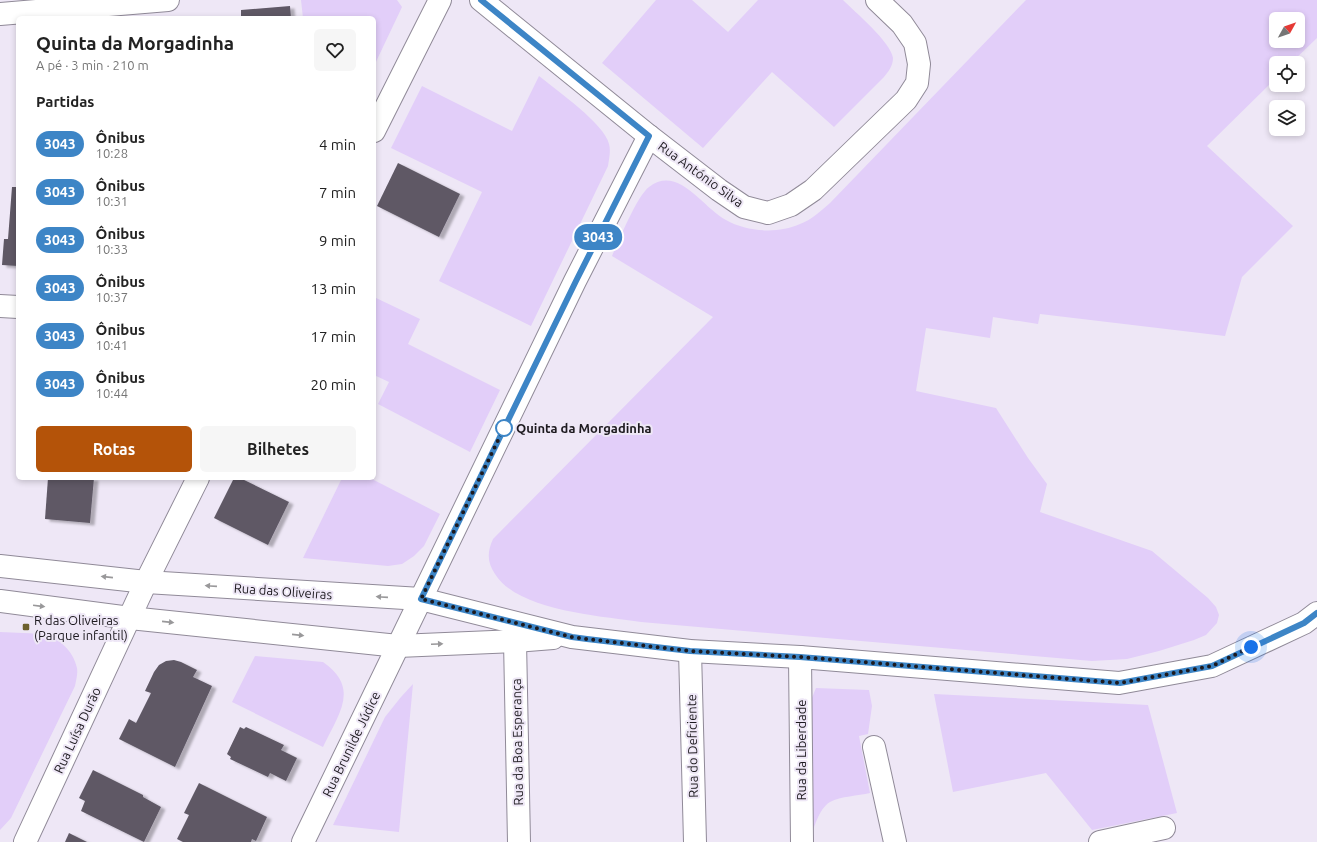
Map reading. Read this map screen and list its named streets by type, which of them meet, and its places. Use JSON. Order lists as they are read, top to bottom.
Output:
{
  "streets": {
    "street": [
      "Rua António Silva",
      "Rua das Oliveiras",
      "Rua Luísa Durão",
      "Rua da Boa Esperança",
      "Rua Brunilde Júdice",
      "Rua do Deficiente",
      "Rua da Liberdade"
    ]
  },
  "crossings": [
    ["Rua das Oliveiras", "Rua Luísa Durão"],
    ["Rua das Oliveiras", "Rua da Boa Esperança"],
    ["Rua das Oliveiras", "Rua Brunilde Júdice"],
    ["Rua das Oliveiras", "Rua do Deficiente"],
    ["Rua das Oliveiras", "Rua da Liberdade"]
  ],
  "places": {
    "other": ["Quinta da Morgadinha"],
    "transit": ["R das Oliveiras (Parque infantil)"]
  },
  "lines": ["bus line 3043"],
  "north": "top right",
  "page": {
    "on_map": "3043",
    "heading": [
      ["Quinta da Morgadinha", "A pé · 3 min · 210 m"],
      "Partidas"
    ],
    "list": [
      {
        "mark": "3043",
        "name": "Ônibus",
        "note": "10:28",
        "value": "4 min"
      },
      {
        "mark": "3043",
        "name": "Ônibus",
        "note": "10:31",
        "value": "7 min"
      },
      {
        "mark": "3043",
        "name": "Ônibus",
        "note": "10:33",
        "value": "9 min"
      },
      {
        "mark": "3043",
        "name": "Ônibus",
        "note": "10:37",
        "value": "13 min"
      },
      {
        "mark": "3043",
        "name": "Ônibus",
        "note": "10:41",
        "value": "17 min"
      },
      {
        "mark": "3043",
        "name": "Ônibus",
        "note": "10:44",
        "value": "20 min"
      }
    ],
    "buttons": ["Rotas", "Bilhetes"]
  }
}
